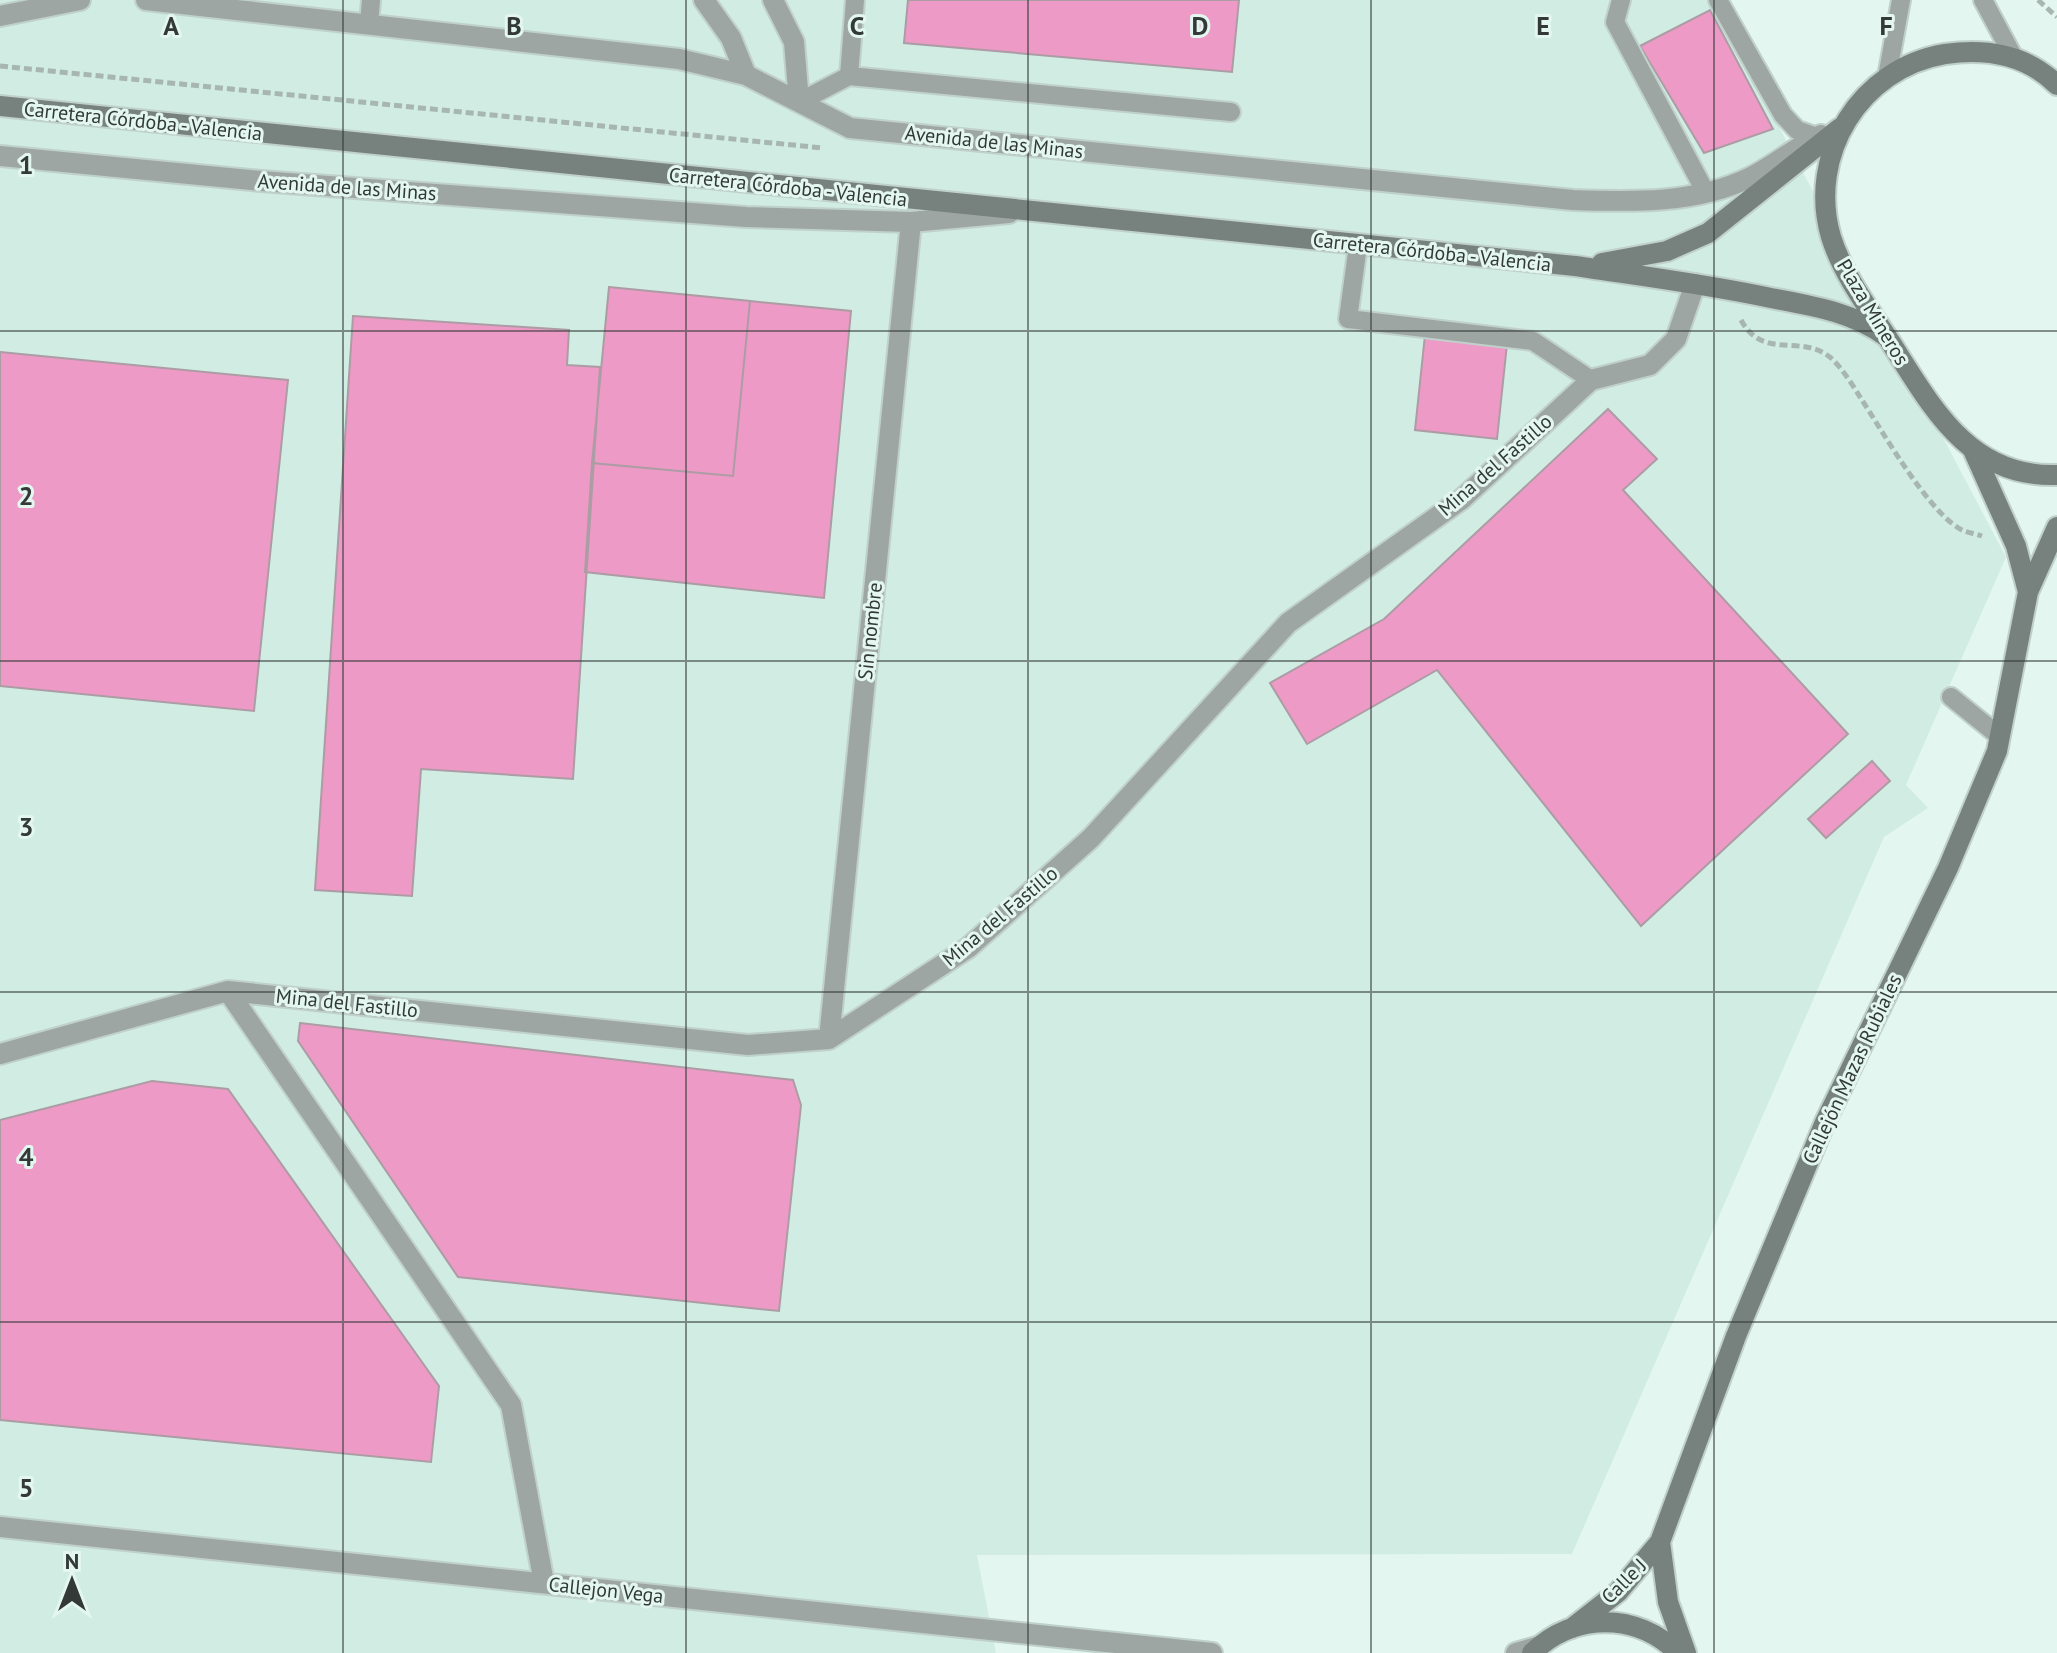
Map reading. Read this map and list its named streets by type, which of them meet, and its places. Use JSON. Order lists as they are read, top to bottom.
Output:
{
  "streets": {
    "main road": [
      "Carretera Córdoba - Valencia",
      "Plaza Mineros",
      "Callejón Mazas Rubiales",
      "Calle J"
    ],
    "street": [
      "Avenida de las Minas",
      "Mina del Fastillo",
      "Sin nombre",
      "Callejon Vega"
    ]
  },
  "crossings": [
    ["Carretera Córdoba - Valencia", "Avenida de las Minas"],
    ["Carretera Córdoba - Valencia", "Plaza Mineros"],
    ["Carretera Córdoba - Valencia", "Mina del Fastillo"],
    ["Avenida de las Minas", "Plaza Mineros"],
    ["Avenida de las Minas", "Sin nombre"],
    ["Mina del Fastillo", "Sin nombre"],
    ["Callejón Mazas Rubiales", "Calle J"]
  ],
  "north": "top",
  "grid": {
    "columns": [
      "A",
      "B",
      "C",
      "D",
      "E",
      "F"
    ],
    "rows": [
      "1",
      "2",
      "3",
      "4",
      "5"
    ]
  }
}
